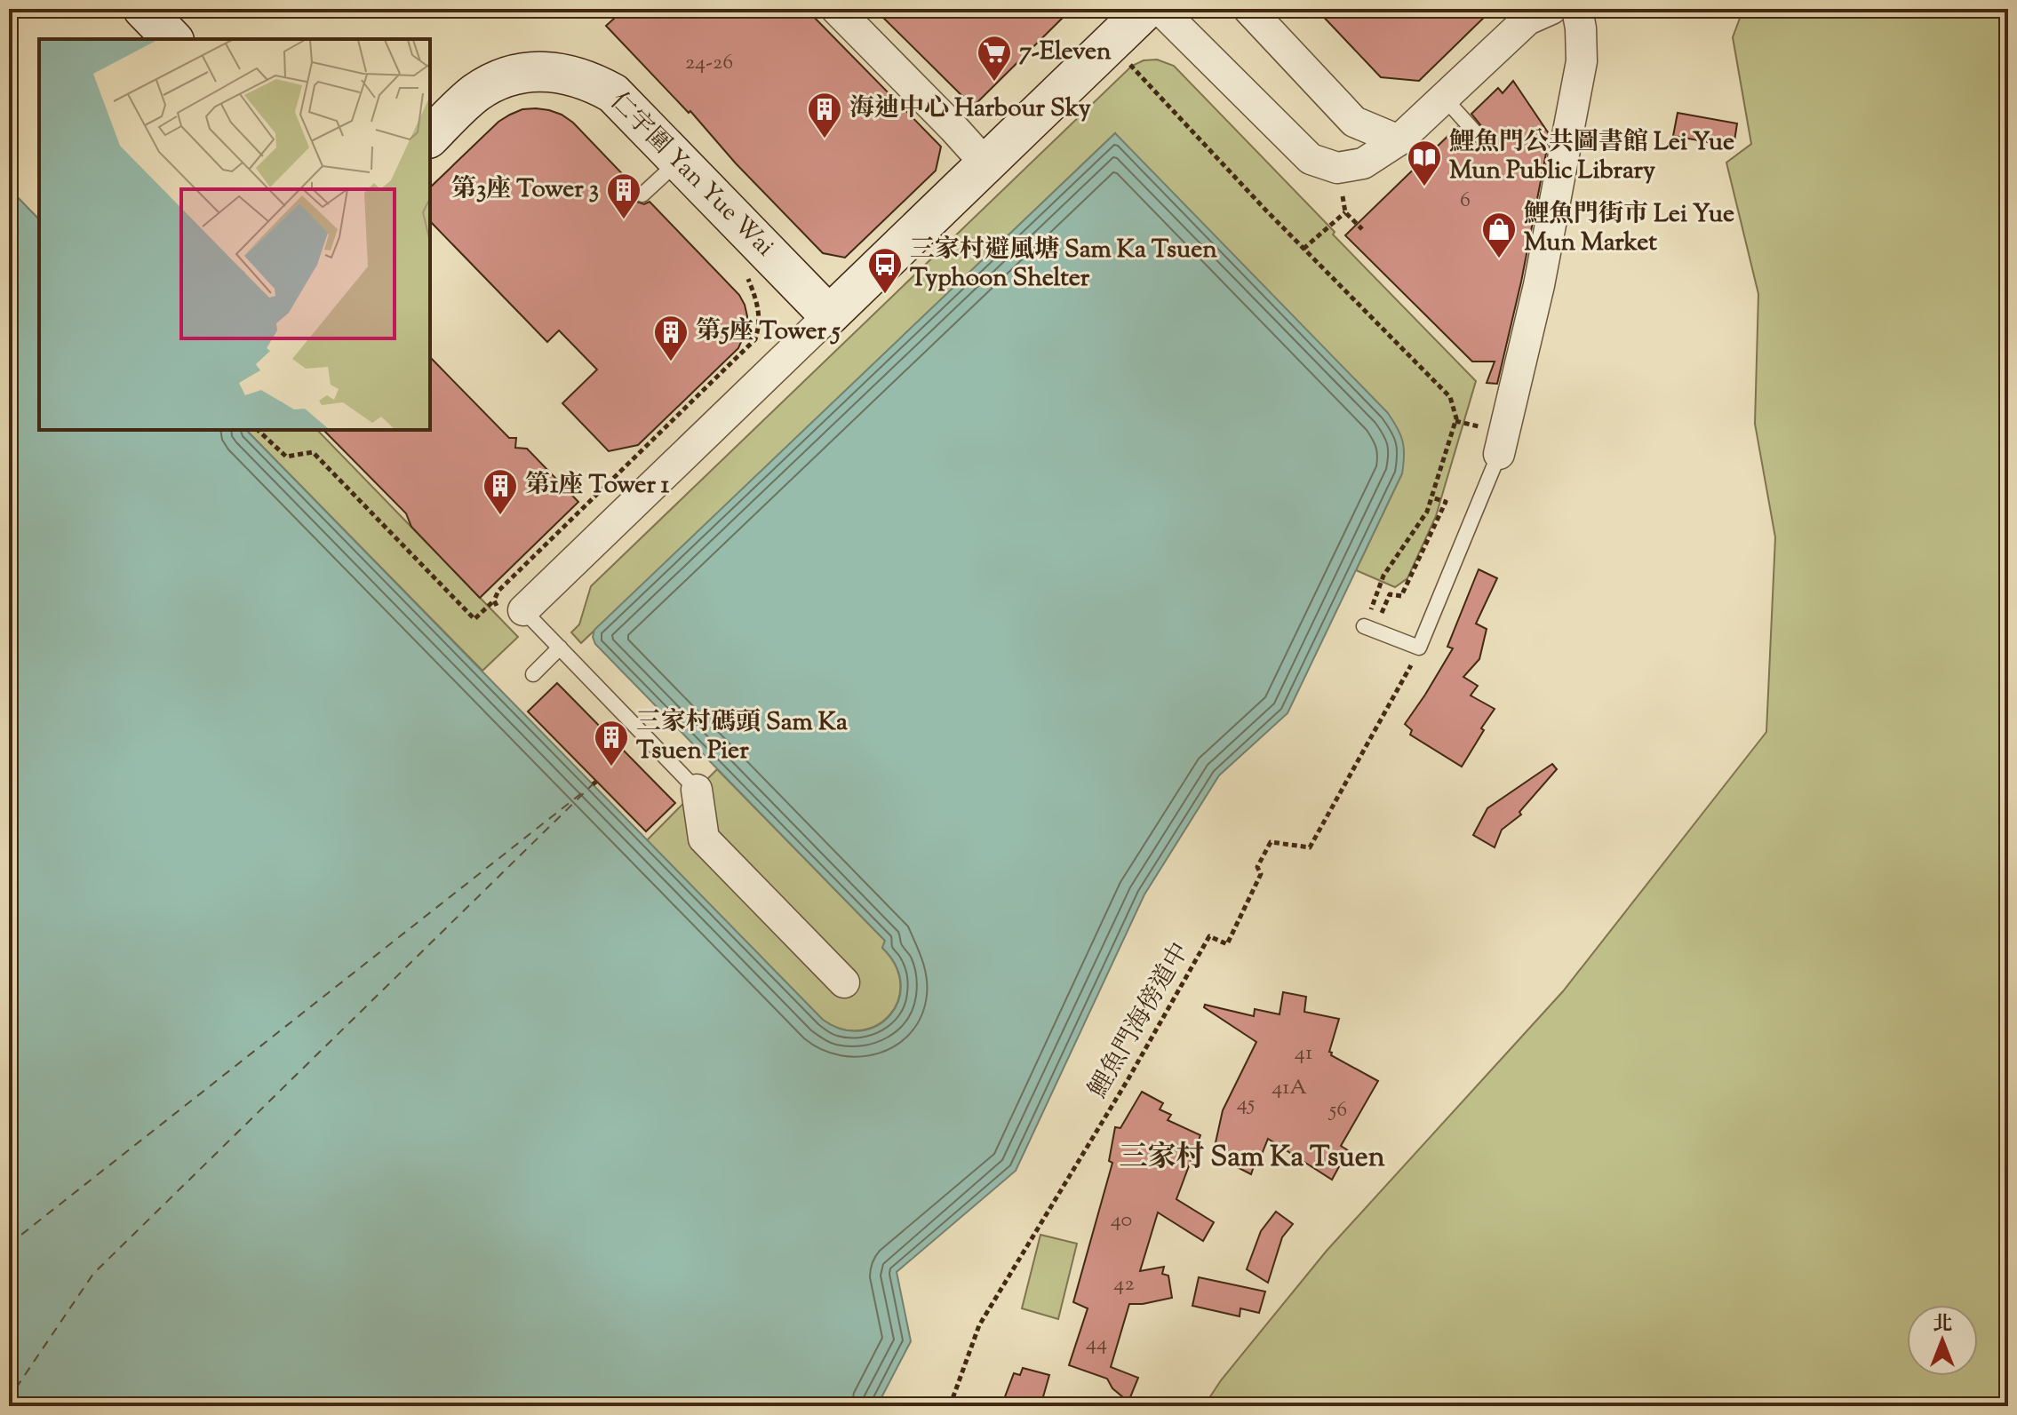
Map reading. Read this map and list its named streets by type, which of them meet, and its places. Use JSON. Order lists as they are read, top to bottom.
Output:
{
  "streets": {
    "street": ["仁宇圍 Yan Yue Wai"],
    "path": ["鯉魚門海傍道中"]
  },
  "districts": ["三家村 Sam Ka Tsuen"],
  "places": {
    "supermarket": ["7-Eleven"],
    "building": [
      "海迪中心 Harbour Sky",
      "第3座 Tower 3",
      "第5座 Tower 5",
      "第1座 Tower 1",
      "三家村碼頭 Sam Ka Tsuen Pier"
    ],
    "library": ["鯉魚門公共圖書館 Lei Yue Mun Public Library"],
    "shop": ["鯉魚門街市 Lei Yue Mun Market"],
    "bus stop": ["三家村避風塘 Sam Ka Tsuen Typhoon Shelter"]
  },
  "house_numbers": [
    "24-26",
    "6",
    "41",
    "41A",
    "45",
    "56",
    "40",
    "42",
    "44"
  ],
  "north": "top"
}
